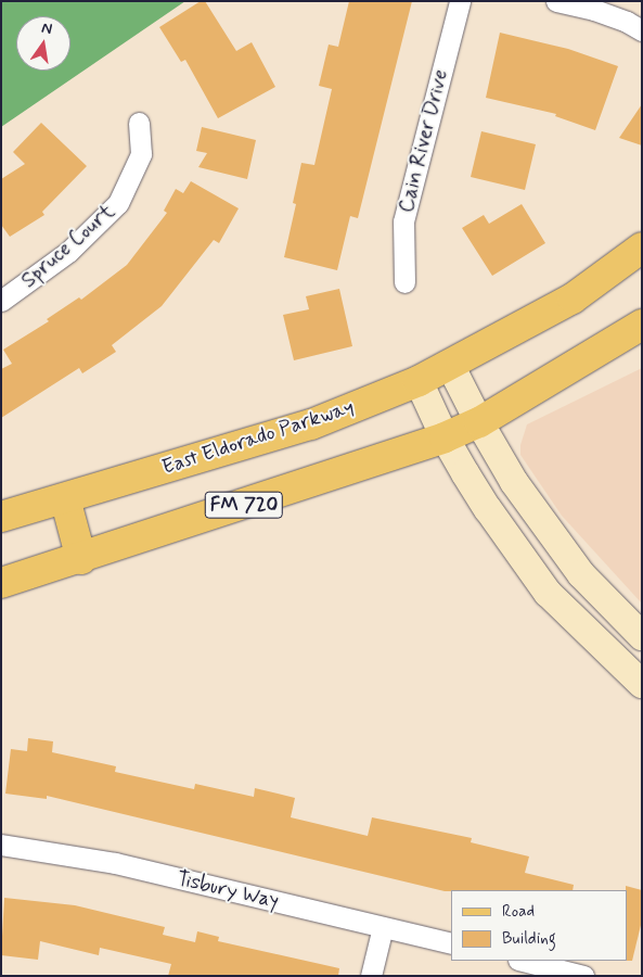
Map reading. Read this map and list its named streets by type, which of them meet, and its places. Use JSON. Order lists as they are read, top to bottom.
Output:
{
  "streets": {
    "main road": ["East Eldorado Parkway", "FM 720"],
    "street": ["Cain River Drive", "Spruce Court", "Tisbury Way"]
  },
  "legend": ["Road", "Building"],
  "north": "top"
}
